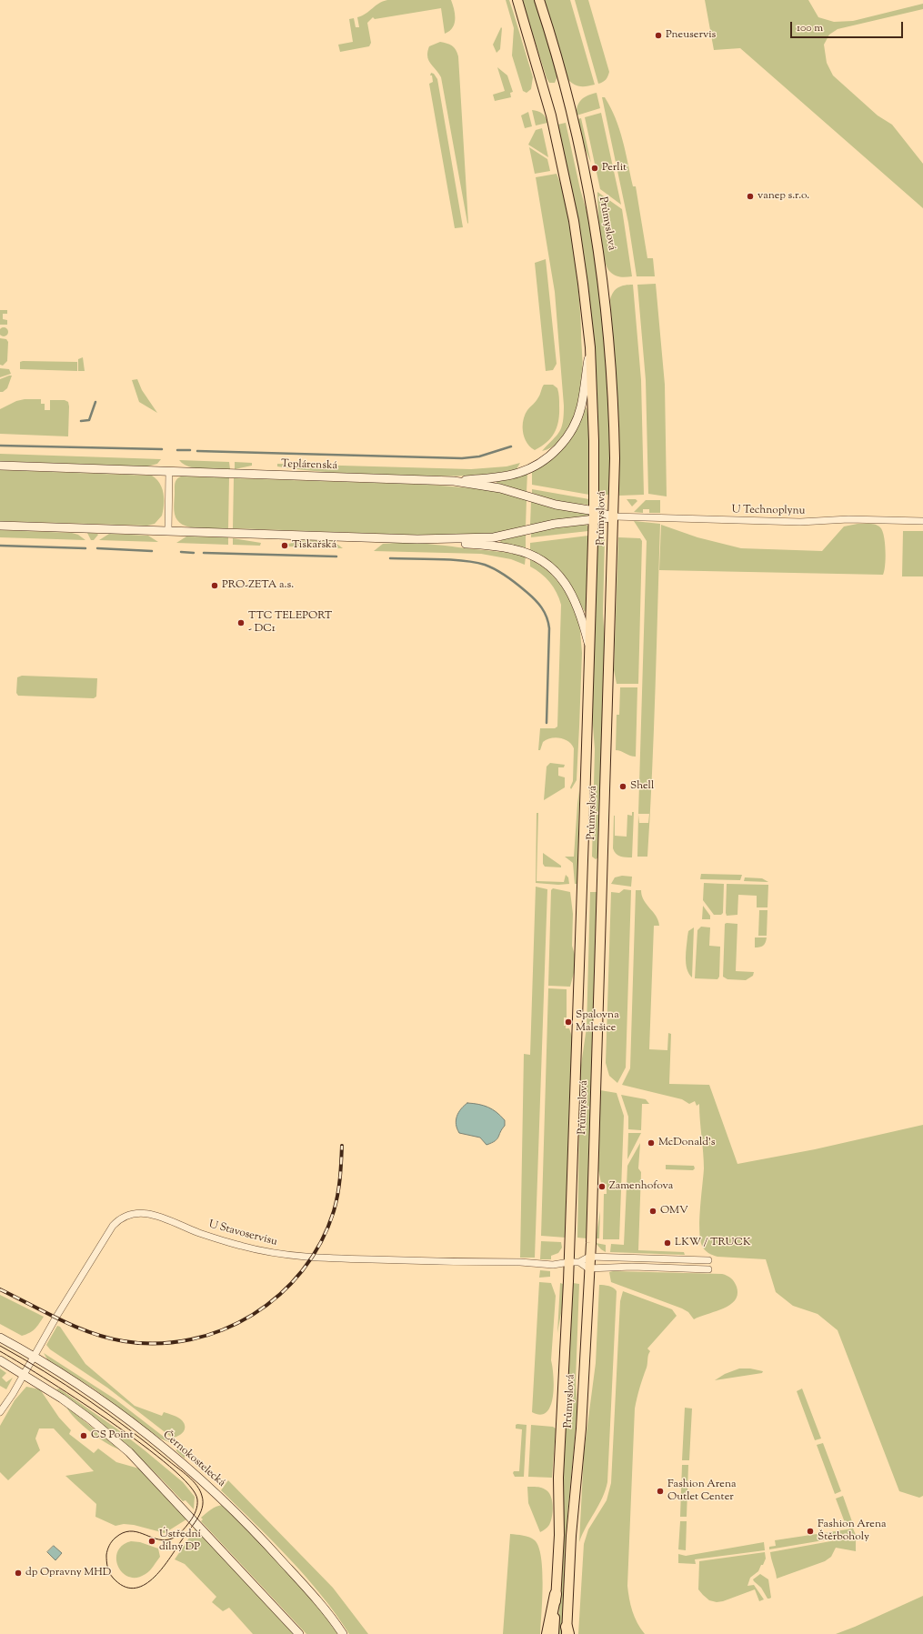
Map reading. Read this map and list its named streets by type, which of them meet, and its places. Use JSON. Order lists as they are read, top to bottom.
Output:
{
  "streets": {
    "main road": ["Průmyslová"],
    "street": [
      "Teplárenská",
      "U Technoplynu",
      "U Stavoservisu",
      "Černokostelecká"
    ]
  },
  "crossings": [
    ["Průmyslová", "Teplárenská"],
    ["Průmyslová", "U Technoplynu"],
    ["Průmyslová", "U Stavoservisu"],
    ["Teplárenská", "U Technoplynu"],
    ["U Stavoservisu", "Černokostelecká"]
  ],
  "places": [
    "Pneuservis",
    "Perlit",
    "vanep s.r.o.",
    "Tiskařská",
    "PRO-ZETA a.s.",
    "TTC TELEPORT - DC1",
    "Shell",
    "Spalovna Malešice",
    "McDonald's",
    "Zamenhofova",
    "OMV",
    "LKW / TRUCK",
    "CS Point",
    "Fashion Arena Outlet Center",
    "Fashion Arena Štěrboholy",
    "Ústřední dílny DP",
    "dp Opravny MHD"
  ],
  "scale_bar": "100 m"
}
